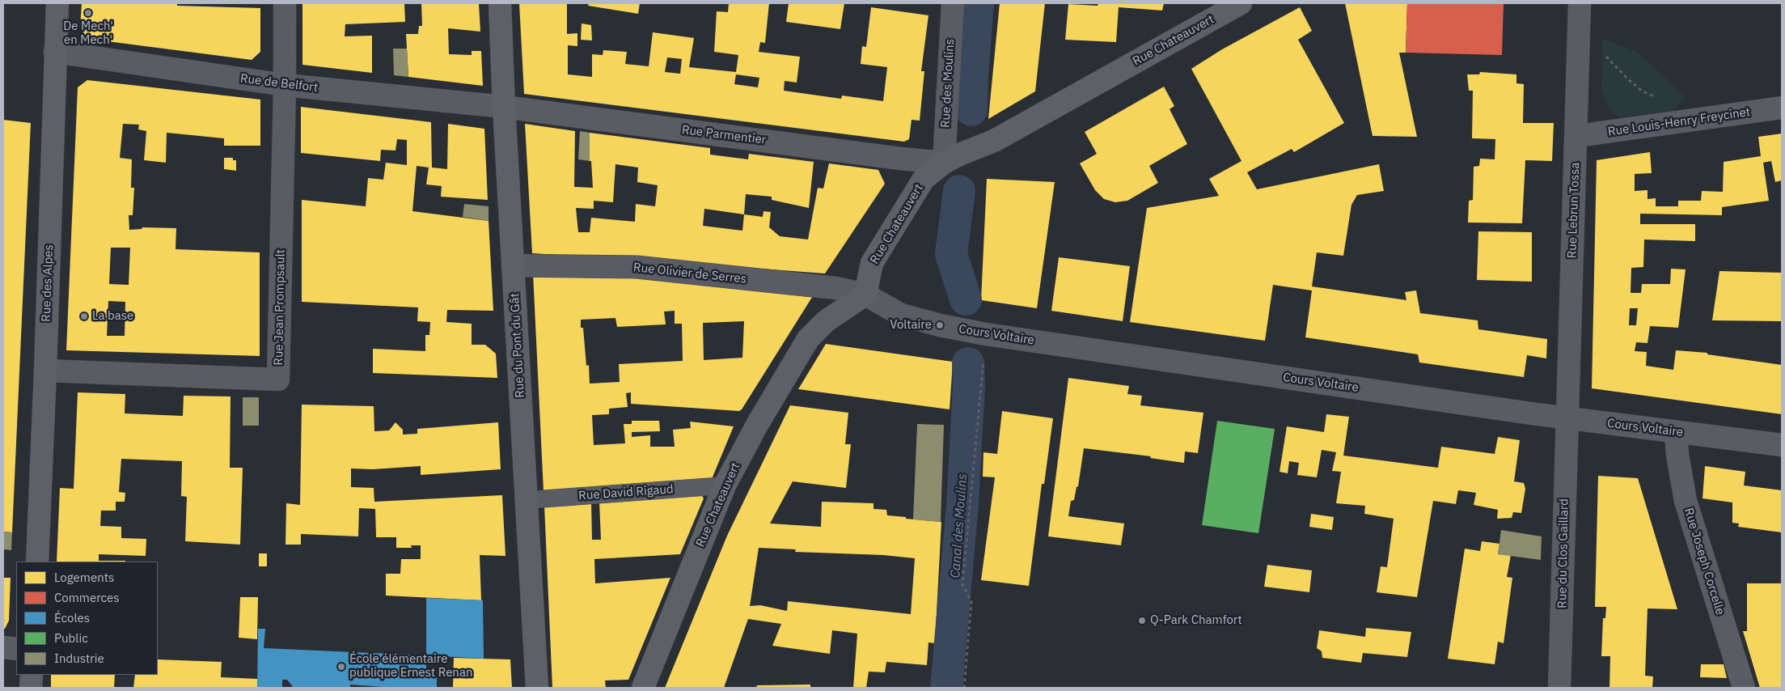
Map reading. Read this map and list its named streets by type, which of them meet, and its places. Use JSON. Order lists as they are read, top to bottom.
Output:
{
  "streets": {
    "street": [
      "Rue Chateauvert",
      "Rue de Belfort",
      "Rue des Moulins",
      "Rue Louis-Henry Freycinet",
      "Rue Parmentier",
      "Rue Lebrun Tossa",
      "Rue Olivier de Serres",
      "Rue des Alpes",
      "Rue Jean Prompsault",
      "Cours Voltaire",
      "Rue du Pont du Gât",
      "Rue du Clos Gaillard",
      "Rue Joseph Corcelle"
    ],
    "lane": ["Rue David Rigaud"]
  },
  "crossings": [
    ["Rue Chateauvert", "Rue des Moulins"],
    ["Rue Chateauvert", "Rue Parmentier"],
    ["Rue Chateauvert", "Rue Olivier de Serres"],
    ["Rue Chateauvert", "Cours Voltaire"],
    ["Rue Chateauvert", "Rue David Rigaud"],
    ["Rue de Belfort", "Rue Parmentier"],
    ["Rue de Belfort", "Rue des Alpes"],
    ["Rue de Belfort", "Rue Jean Prompsault"],
    ["Rue de Belfort", "Rue du Pont du Gât"],
    ["Rue des Moulins", "Rue Parmentier"],
    ["Rue Louis-Henry Freycinet", "Rue Lebrun Tossa"],
    ["Rue Parmentier", "Rue du Pont du Gât"],
    ["Rue Lebrun Tossa", "Cours Voltaire"],
    ["Rue Lebrun Tossa", "Rue du Clos Gaillard"],
    ["Rue Olivier de Serres", "Cours Voltaire"],
    ["Rue Olivier de Serres", "Rue du Pont du Gât"],
    ["Rue des Alpes", "Rue Jean Prompsault"],
    ["Cours Voltaire", "Rue du Clos Gaillard"],
    ["Cours Voltaire", "Rue Joseph Corcelle"],
    ["Rue du Pont du Gât", "Rue David Rigaud"]
  ],
  "water": ["Canal des Moulins"],
  "places": [
    "De Mech' en Mech'",
    "La base",
    "Voltaire",
    "Q-Park Chamfort",
    "École élémentaire publique Ernest Renan"
  ],
  "legend": [
    "Logements",
    "Commerces",
    "Écoles",
    "Public",
    "Industrie"
  ]
}
